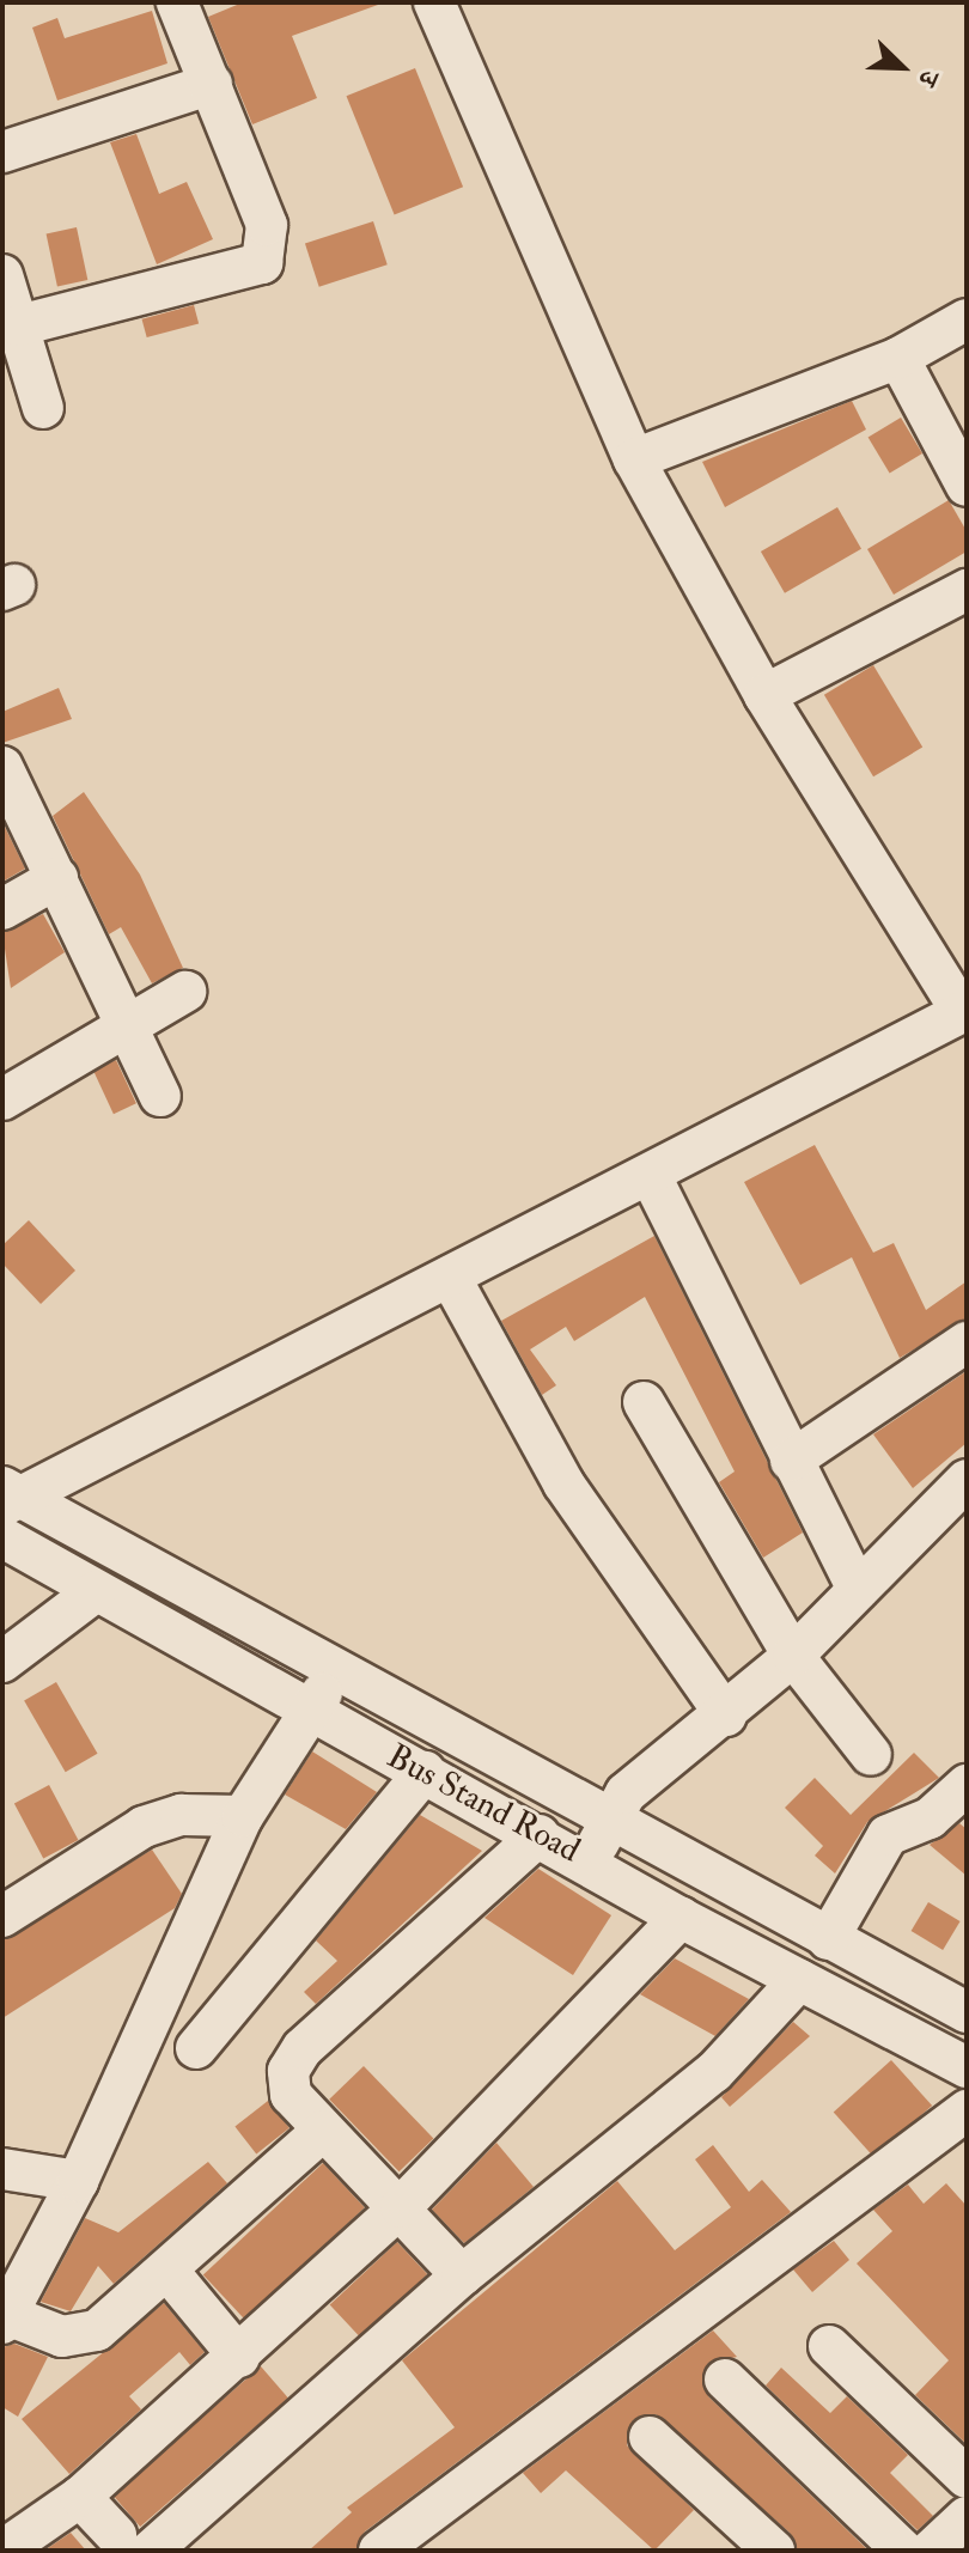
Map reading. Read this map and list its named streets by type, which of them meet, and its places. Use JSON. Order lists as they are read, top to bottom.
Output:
{
  "streets": {
    "street": ["Bus Stand Road"]
  },
  "north": "bottom right"
}
